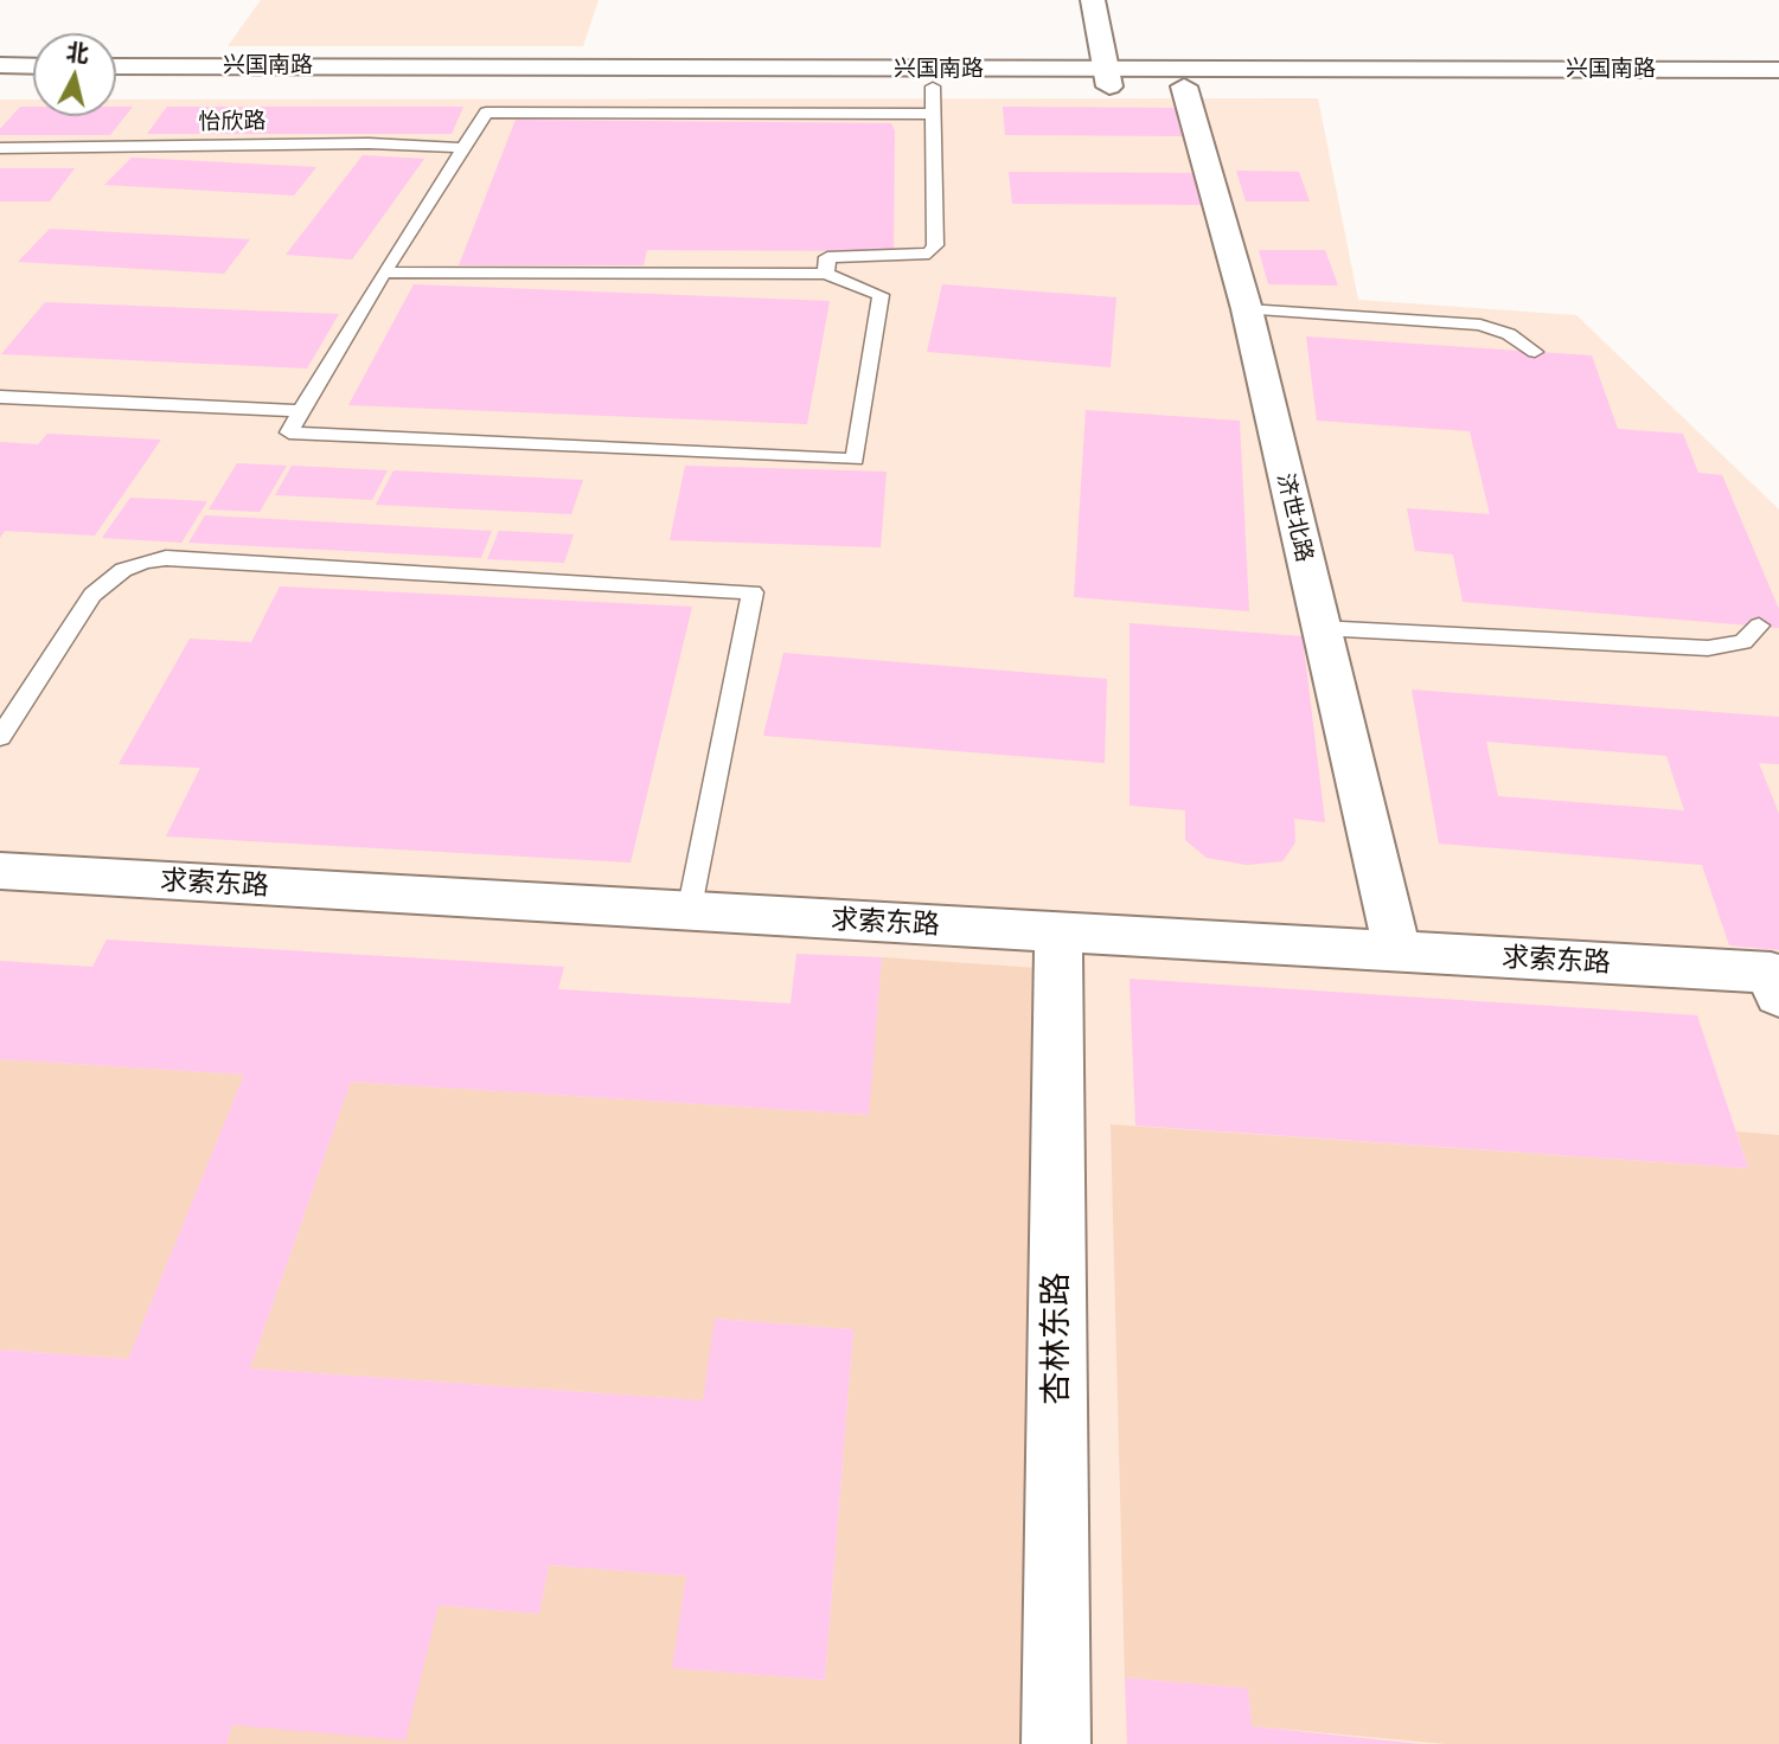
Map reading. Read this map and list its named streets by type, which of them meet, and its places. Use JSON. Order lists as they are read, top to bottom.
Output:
{
  "streets": {
    "main road": [
      "兴国南路",
      "济世北路",
      "求索东路",
      "杏林东路"
    ],
    "lane": ["怡欣路"]
  },
  "crossings": [
    ["兴国南路", "济世北路"],
    ["济世北路", "求索东路"],
    ["求索东路", "杏林东路"]
  ],
  "north": "top"
}
